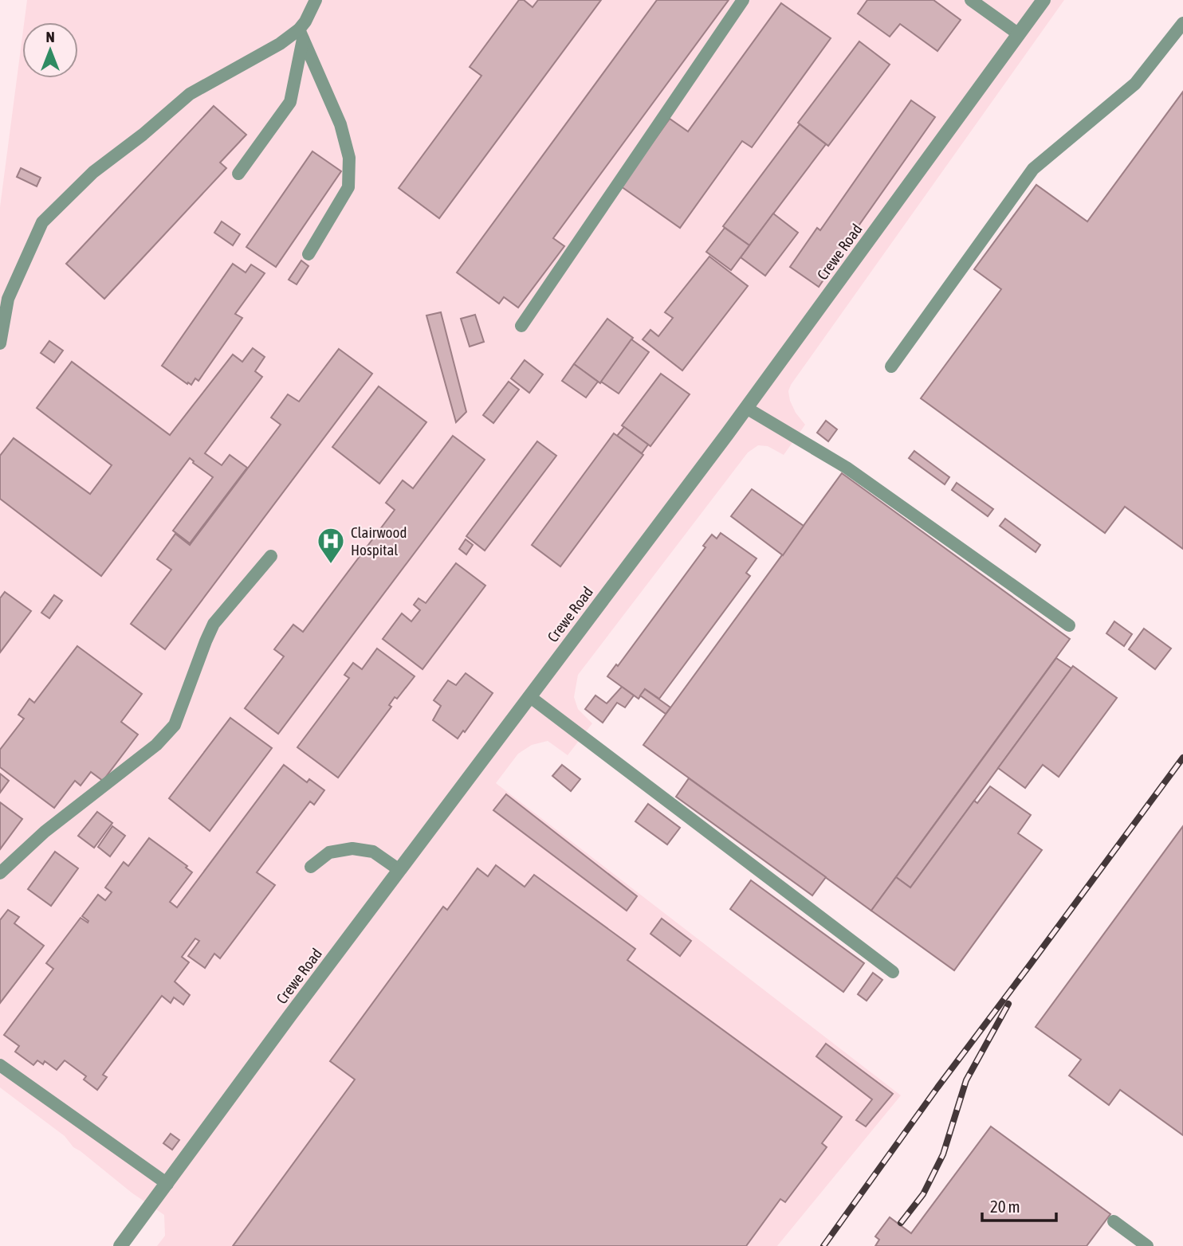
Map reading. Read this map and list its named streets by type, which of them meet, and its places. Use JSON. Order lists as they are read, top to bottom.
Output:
{
  "streets": {
    "street": ["Crewe Road"]
  },
  "places": {
    "hospital": ["Clairwood Hospital"]
  },
  "scale_bar": "20 m",
  "north": "top"
}
